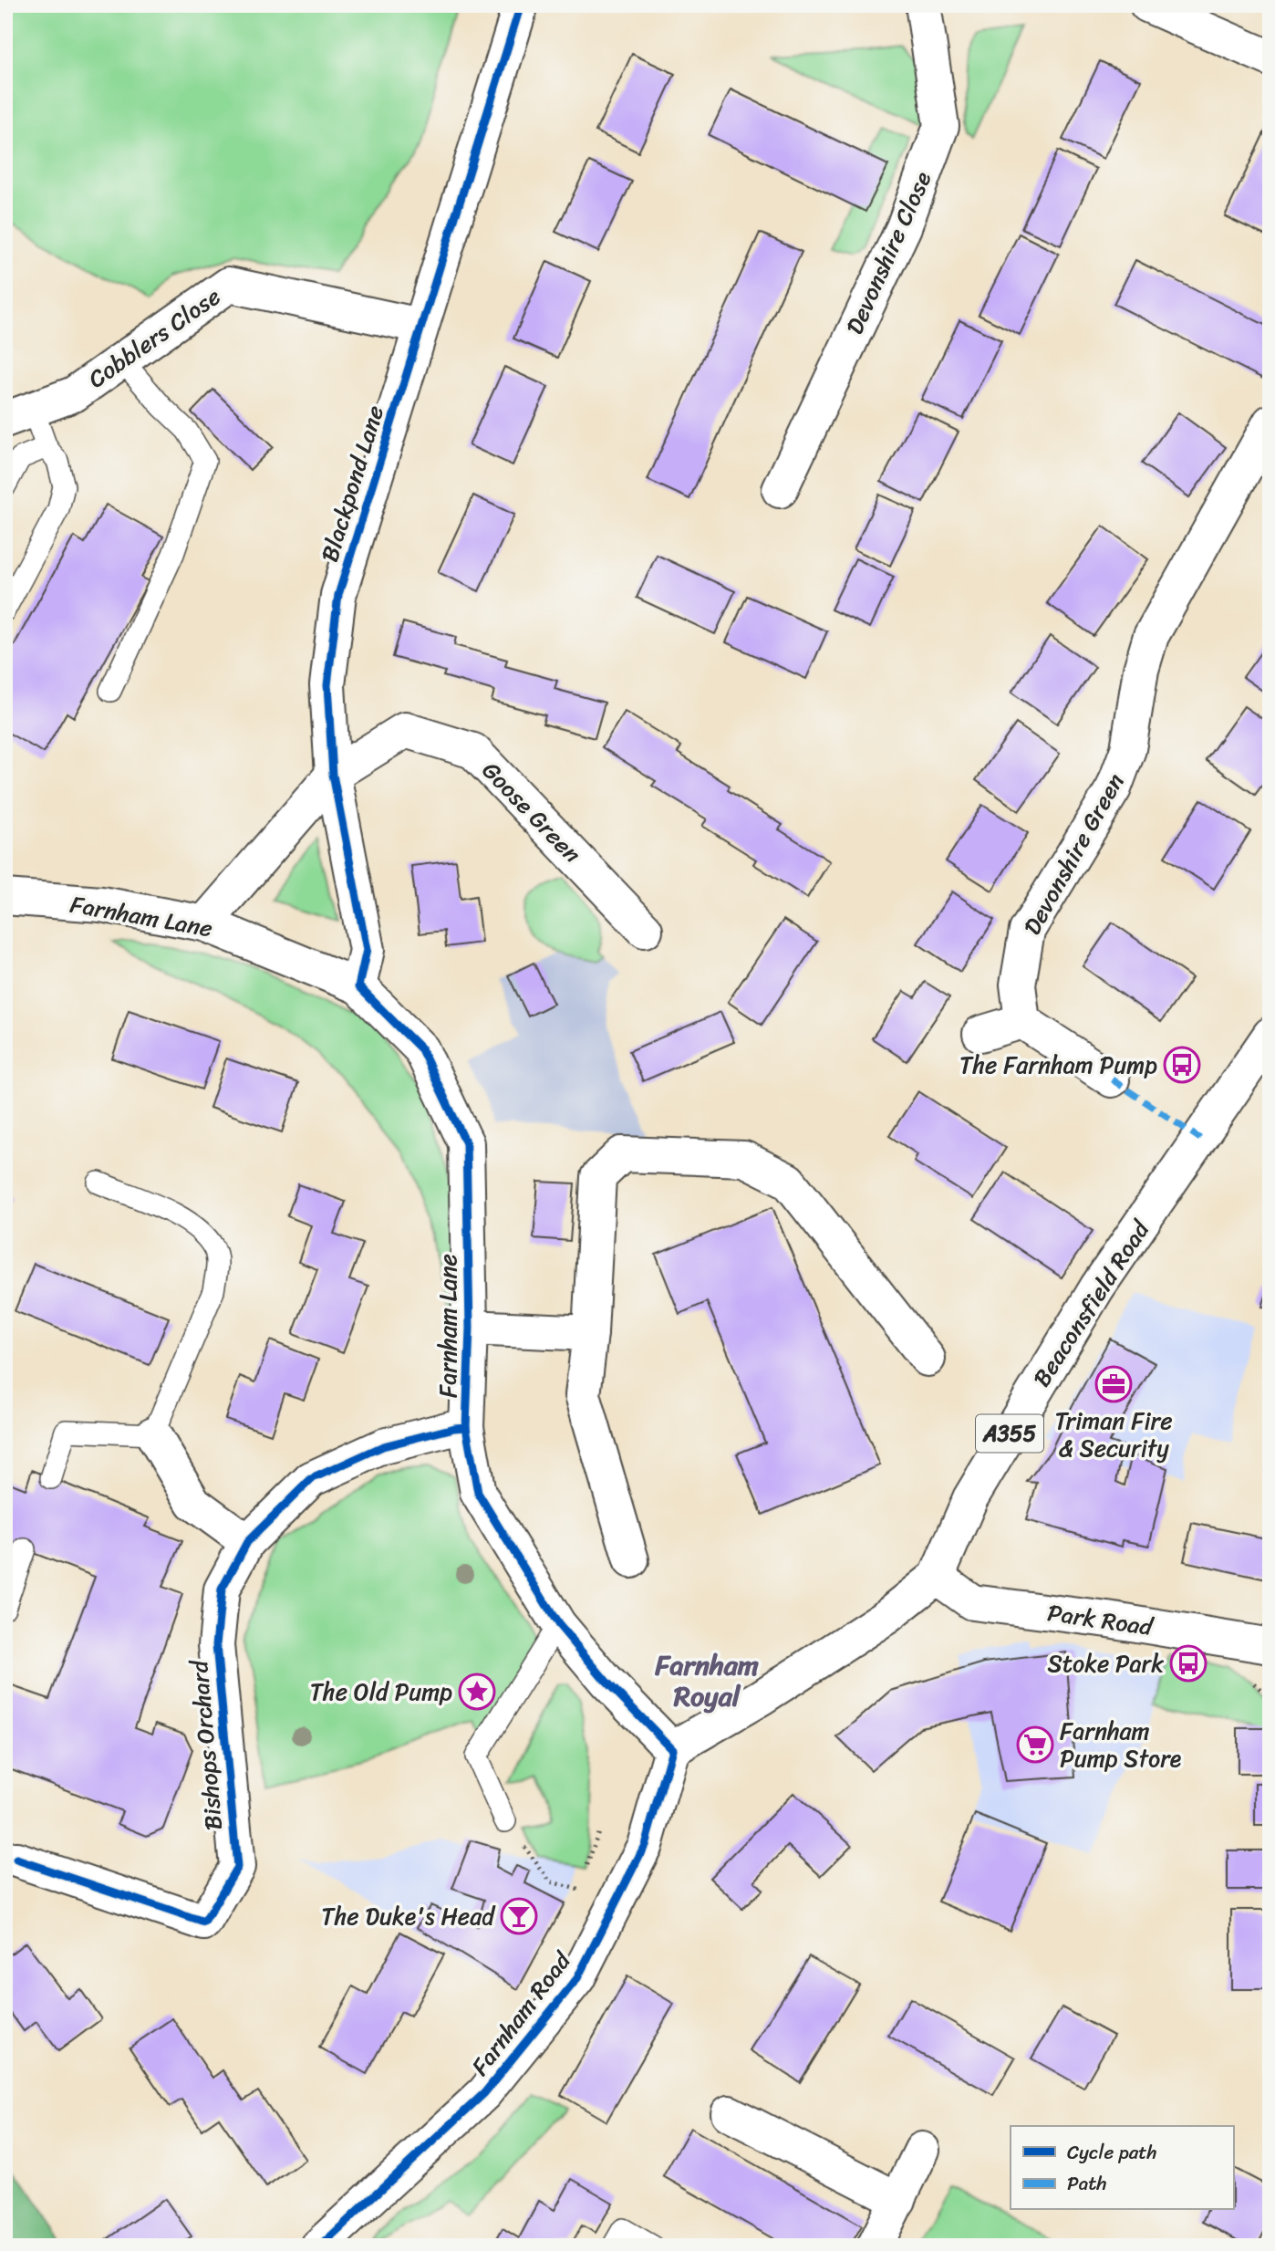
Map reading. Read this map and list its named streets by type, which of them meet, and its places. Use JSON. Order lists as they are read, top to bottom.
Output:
{
  "streets": {
    "street": [
      "Devonshire Close",
      "Cobblers Close",
      "Blackpond Lane",
      "Goose Green",
      "Devonshire Green",
      "Farnham Lane",
      "Beaconsfield Road",
      "A355",
      "Park Road",
      "Bishops Orchard",
      "Farnham Road"
    ]
  },
  "crossings": [
    ["Cobblers Close", "Blackpond Lane"],
    ["Blackpond Lane", "Goose Green"],
    ["Blackpond Lane", "Farnham Lane"],
    ["Farnham Lane", "Beaconsfield Road"],
    ["Farnham Lane", "Bishops Orchard"],
    ["Farnham Lane", "Farnham Road"],
    ["Beaconsfield Road", "Park Road"],
    ["Beaconsfield Road", "Farnham Road"]
  ],
  "districts": ["Farnham Royal"],
  "places": {
    "bus stop": ["The Farnham Pump", "Stoke Park"],
    "office": ["Triman Fire & Security"],
    "place": ["The Old Pump"],
    "supermarket": ["Farnham Pump Store"],
    "bar": ["The Duke's Head"]
  },
  "legend": ["Cycle path", "Path"]
}
